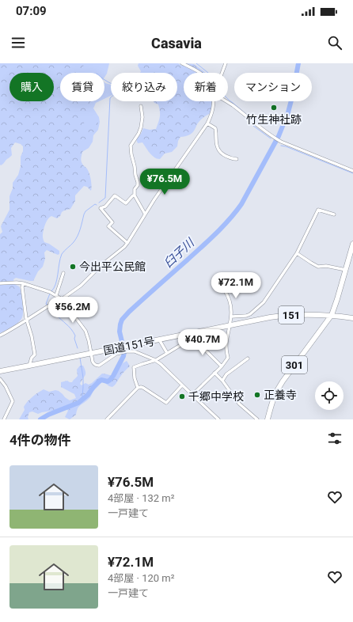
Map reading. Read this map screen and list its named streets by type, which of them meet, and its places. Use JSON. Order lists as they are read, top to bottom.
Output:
{
  "streets": {
    "highway": ["151", "国道151号", "301"]
  },
  "crossings": [
    ["国道151号", "301"]
  ],
  "water": ["臼子川"],
  "places": [
    "竹生神社跡",
    "今出平公民館",
    "正養寺",
    "千郷中学校"
  ],
  "page": {
    "status": "07:09",
    "header": "Casavia",
    "chip": [
      "購入",
      "賃貸",
      "絞り込み",
      "新着",
      "マンション"
    ],
    "price": [
      "¥76.5M",
      "¥72.1M",
      "¥56.2M",
      "¥40.7M"
    ],
    "heading": "4件の物件",
    "list": [
      {
        "name": "¥76.5M",
        "note": "4部屋 · 132 m² · 一戸建て"
      },
      {
        "name": "¥72.1M",
        "note": "4部屋 · 120 m² · 一戸建て"
      }
    ]
  }
}
